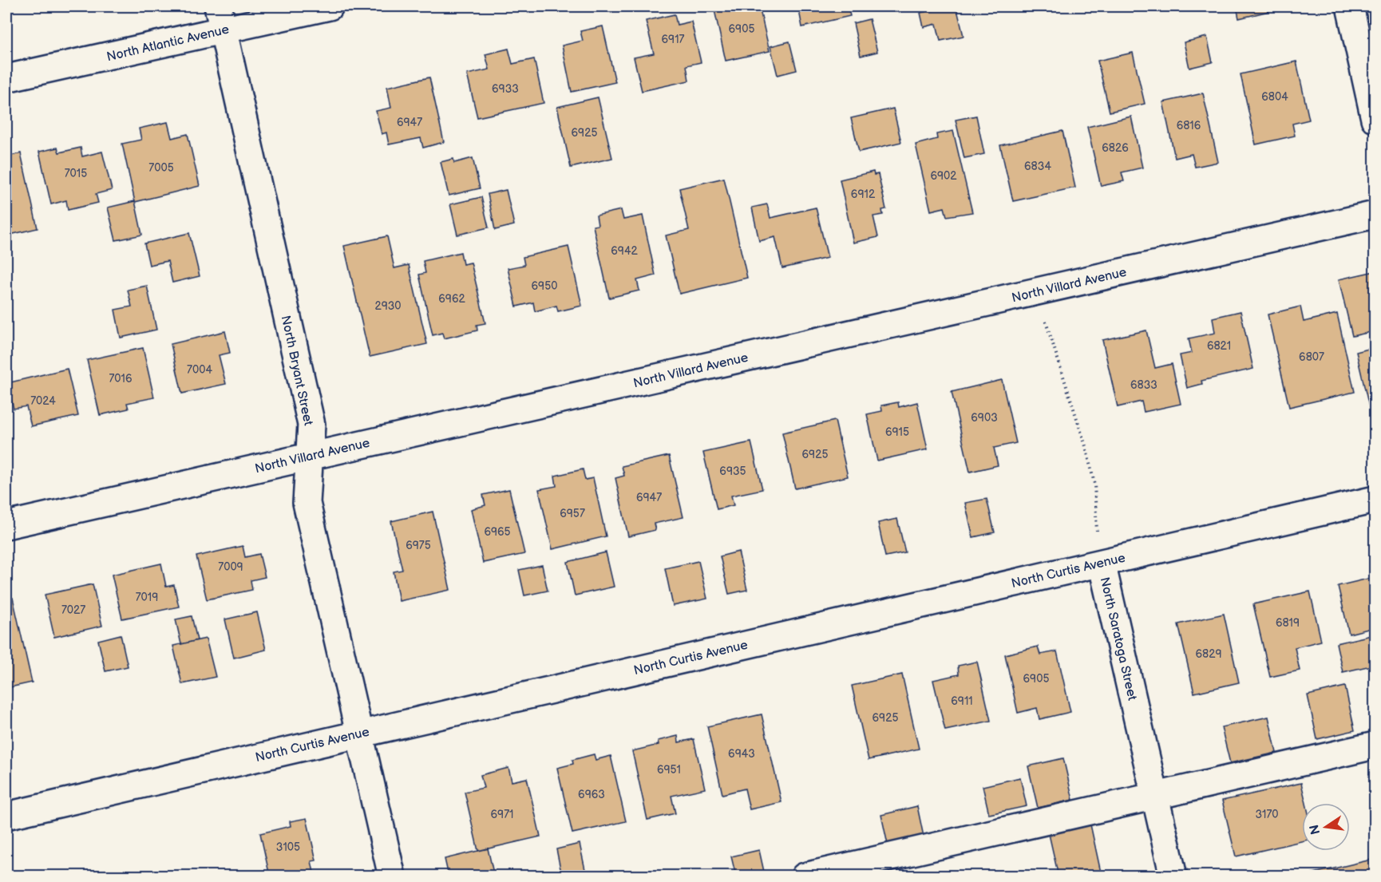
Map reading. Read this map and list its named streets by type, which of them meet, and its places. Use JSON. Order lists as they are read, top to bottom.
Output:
{
  "streets": {
    "street": [
      "North Atlantic Avenue",
      "North Villard Avenue",
      "North Bryant Street",
      "North Curtis Avenue",
      "North Saratoga Street"
    ]
  },
  "crossings": [
    ["North Atlantic Avenue", "North Bryant Street"],
    ["North Villard Avenue", "North Bryant Street"],
    ["North Villard Avenue", "North Saratoga Street"],
    ["North Bryant Street", "North Curtis Avenue"],
    ["North Curtis Avenue", "North Saratoga Street"]
  ],
  "house_numbers": [
    "6905",
    "6917",
    "6933",
    "6804",
    "6947",
    "6816",
    "6925",
    "6826",
    "6834",
    "7005",
    "7015",
    "6902",
    "6912",
    "6942",
    "6950",
    "6962",
    "2930",
    "6821",
    "6807",
    "7004",
    "7016",
    "6833",
    "7024",
    "6903",
    "6915",
    "6925",
    "6935",
    "6947",
    "6957",
    "6965",
    "6975",
    "7009",
    "7019",
    "7027",
    "6819",
    "6829",
    "6905",
    "6911",
    "6925",
    "6943",
    "6951",
    "6963",
    "6971",
    "3170",
    "3105"
  ],
  "north": "left"
}
